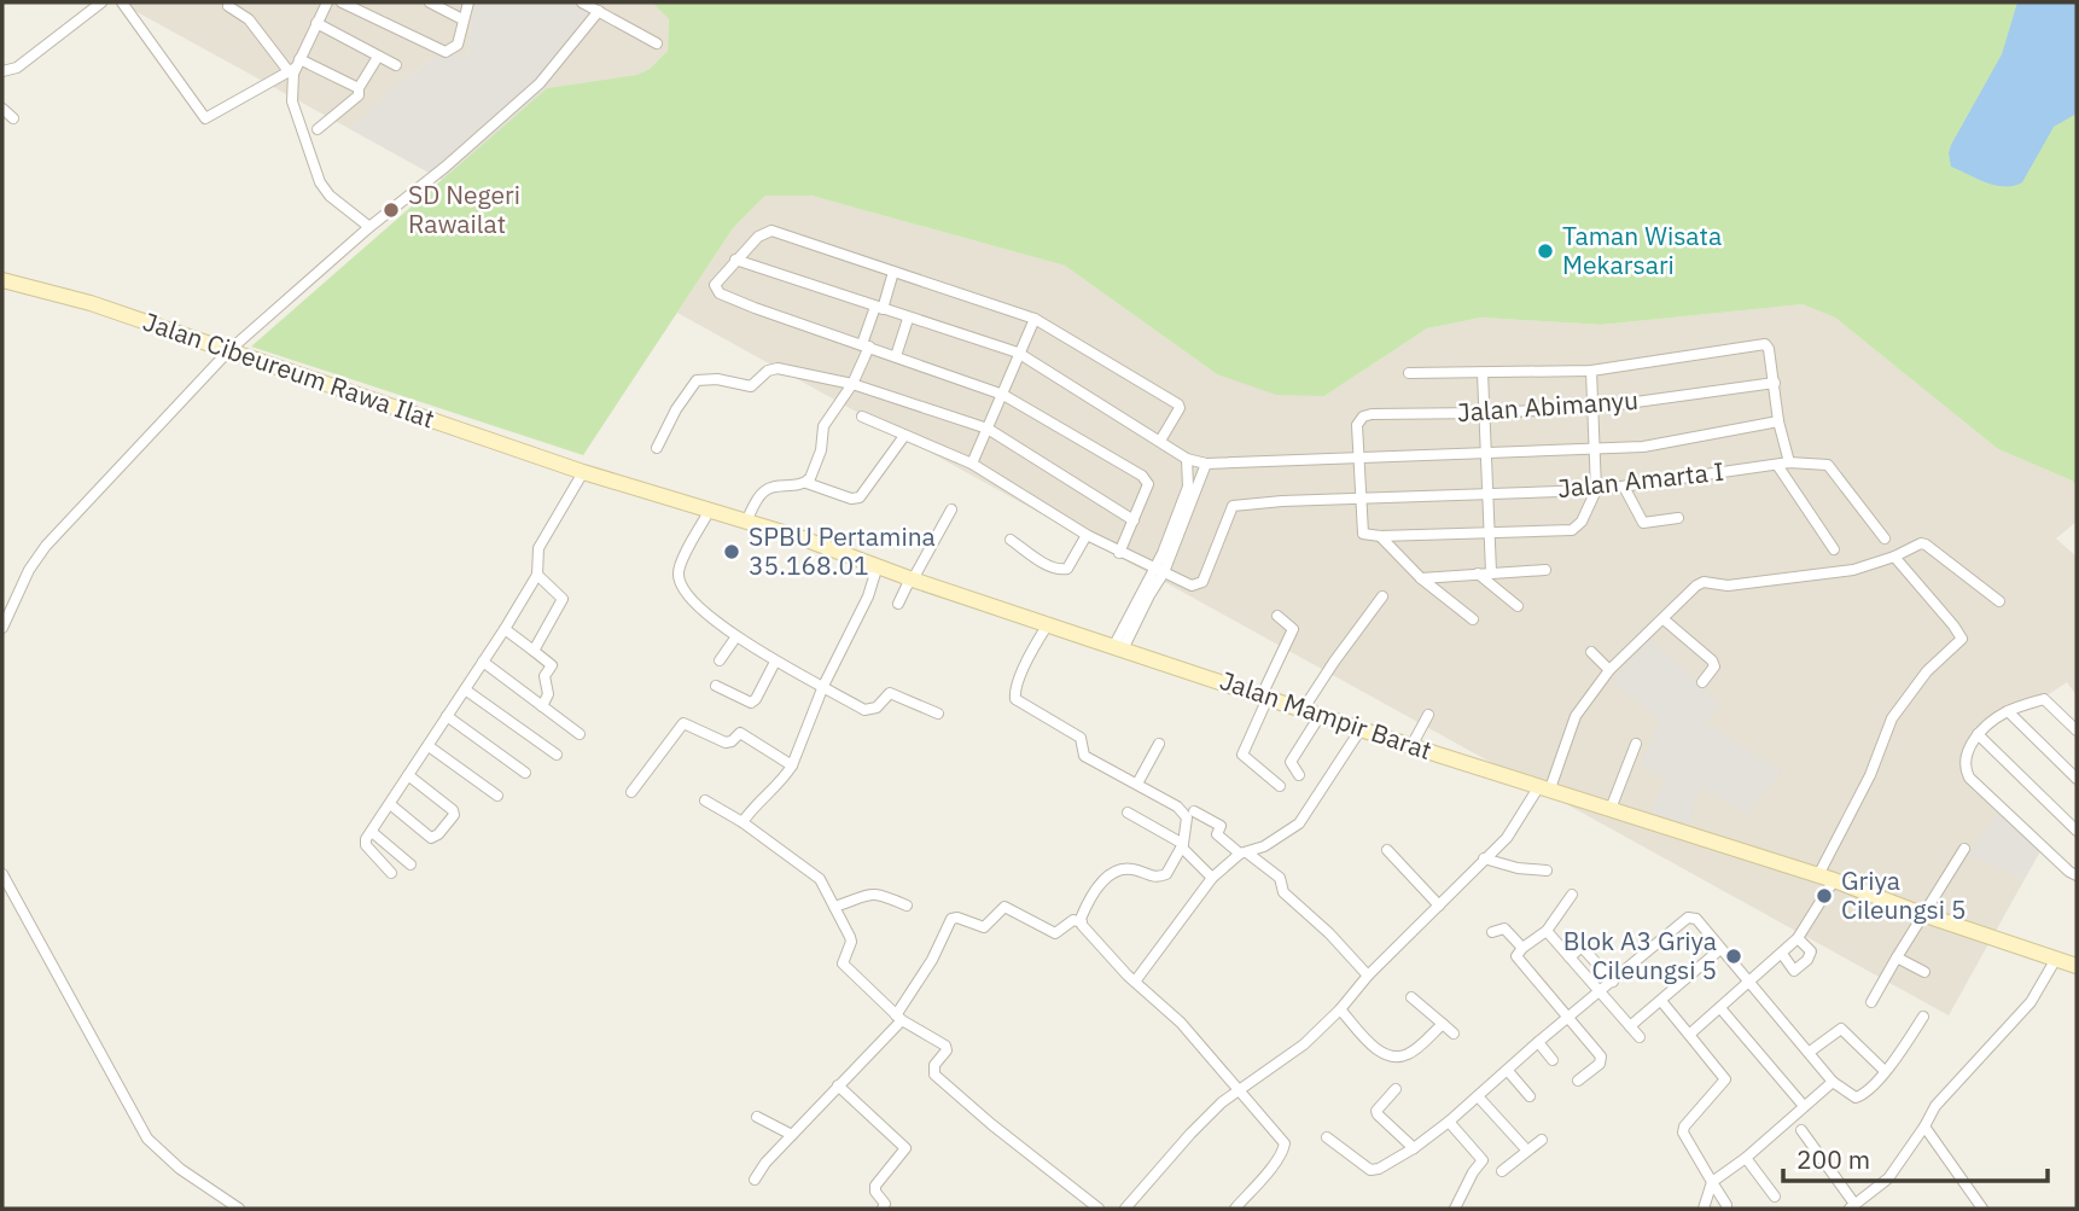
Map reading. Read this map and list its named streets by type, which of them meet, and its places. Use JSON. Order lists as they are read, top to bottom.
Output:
{
  "streets": {
    "street": [
      "Jalan Cibeureum Rawa Ilat",
      "Jalan Abimanyu",
      "Jalan Amarta I",
      "Jalan Mampir Barat"
    ]
  },
  "crossings": [
    ["Jalan Cibeureum Rawa Ilat", "Jalan Mampir Barat"]
  ],
  "places": [
    "SD Negeri Rawailat",
    "Taman Wisata Mekarsari",
    "SPBU Pertamina 35.168.01",
    "Griya Cileungsi 5",
    "Blok A3 Griya Cileungsi 5"
  ],
  "scale_bar": "200 m"
}
